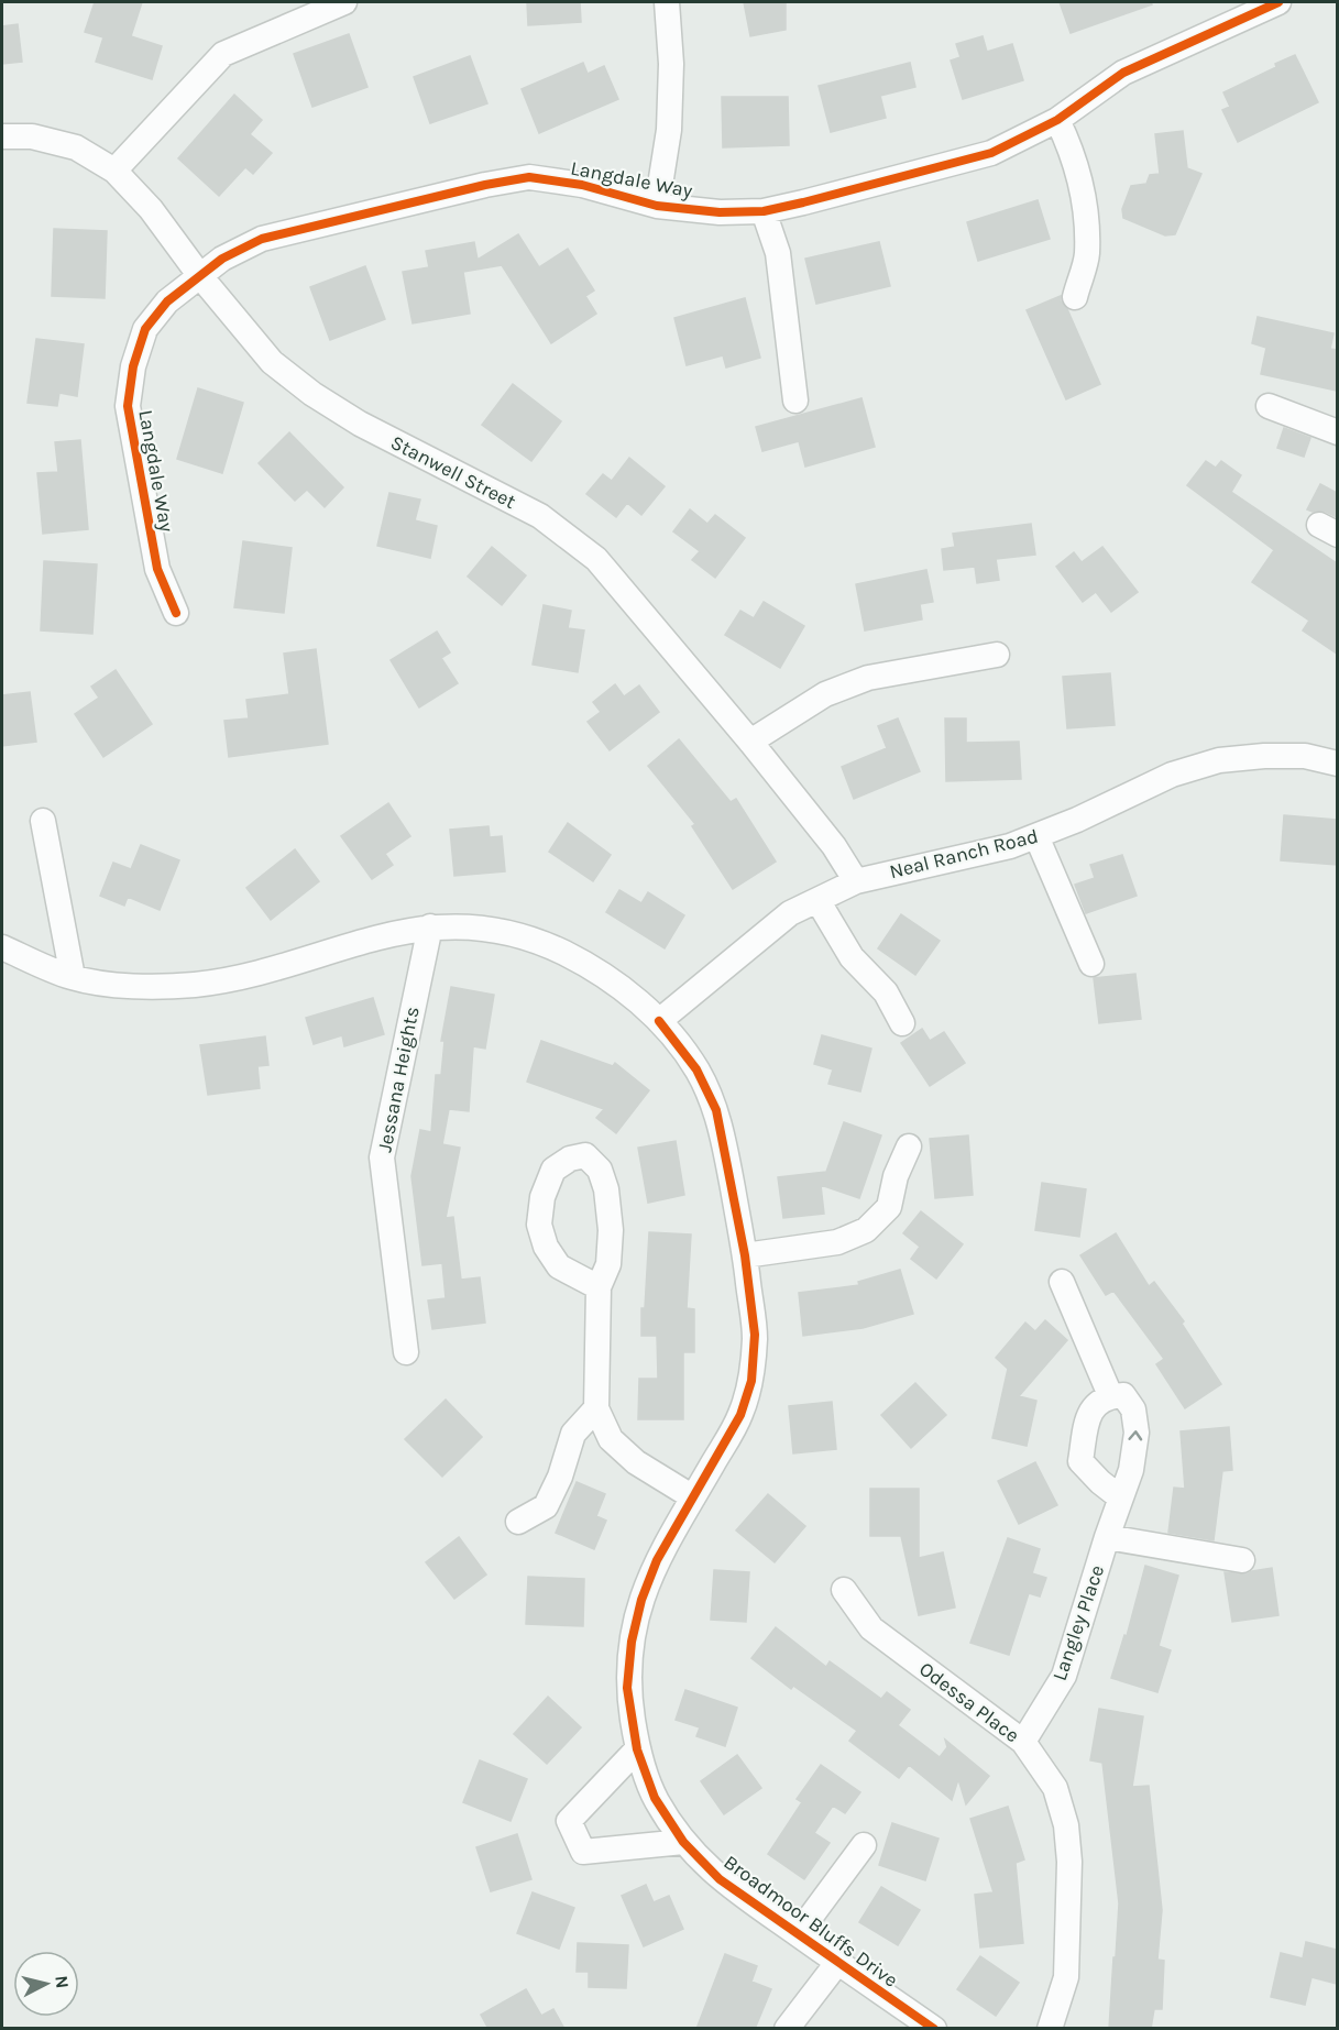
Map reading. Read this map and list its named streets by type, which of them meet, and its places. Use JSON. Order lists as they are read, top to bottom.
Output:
{
  "streets": {
    "street": [
      "Langdale Way",
      "Stanwell Street",
      "Neal Ranch Road",
      "Jessana Heights",
      "Langley Place",
      "Odessa Place",
      "Broadmoor Bluffs Drive"
    ]
  },
  "crossings": [
    ["Langdale Way", "Stanwell Street"],
    ["Stanwell Street", "Neal Ranch Road"],
    ["Neal Ranch Road", "Broadmoor Bluffs Drive"],
    ["Jessana Heights", "Broadmoor Bluffs Drive"],
    ["Langley Place", "Odessa Place"]
  ],
  "north": "right"
}
